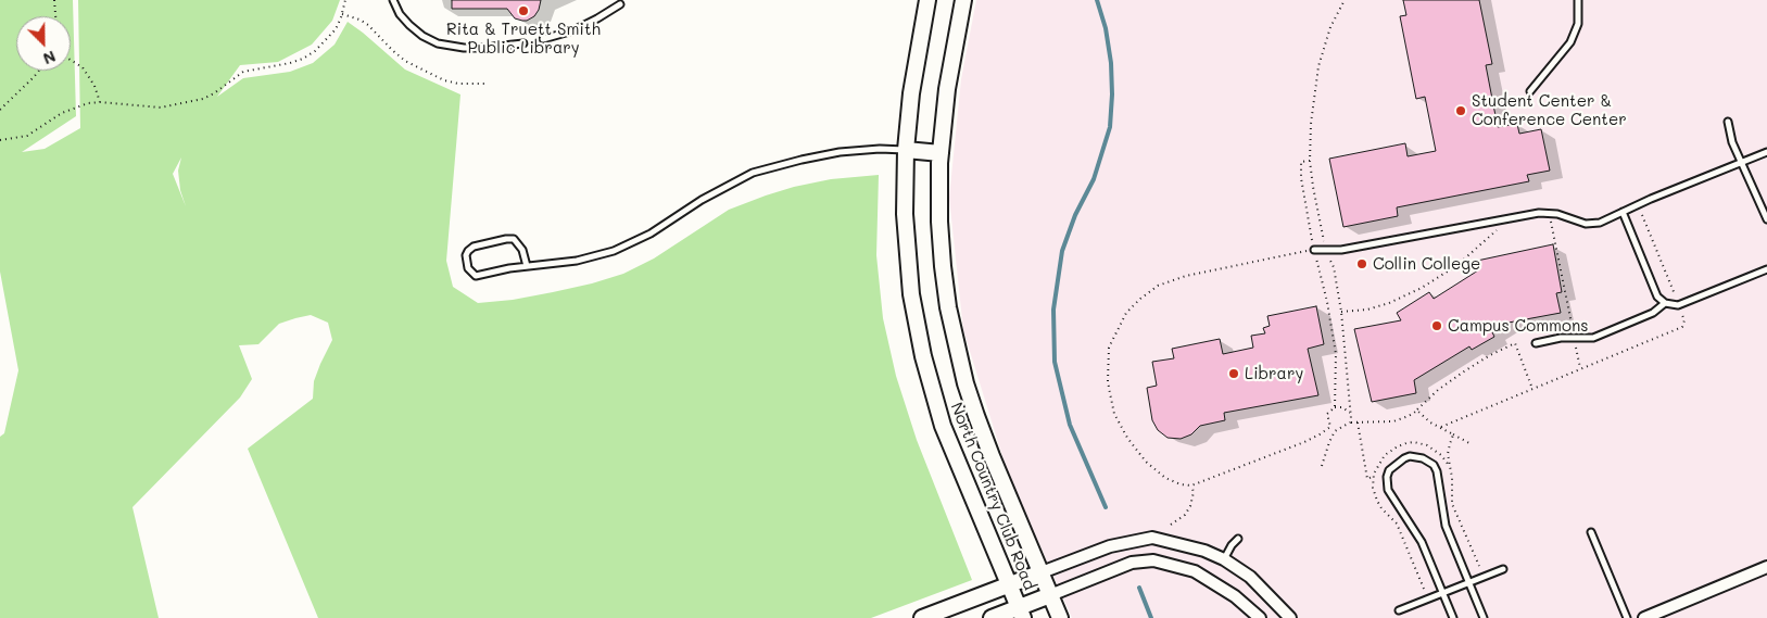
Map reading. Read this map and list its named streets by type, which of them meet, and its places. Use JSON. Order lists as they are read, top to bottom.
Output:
{
  "streets": {
    "main road": ["North Country Club Road"]
  },
  "places": [
    "Rita & Truett Smith Public Library",
    "Student Center & Conference Center",
    "Collin College",
    "Campus Commons",
    "Library"
  ],
  "north": "bottom right"
}
